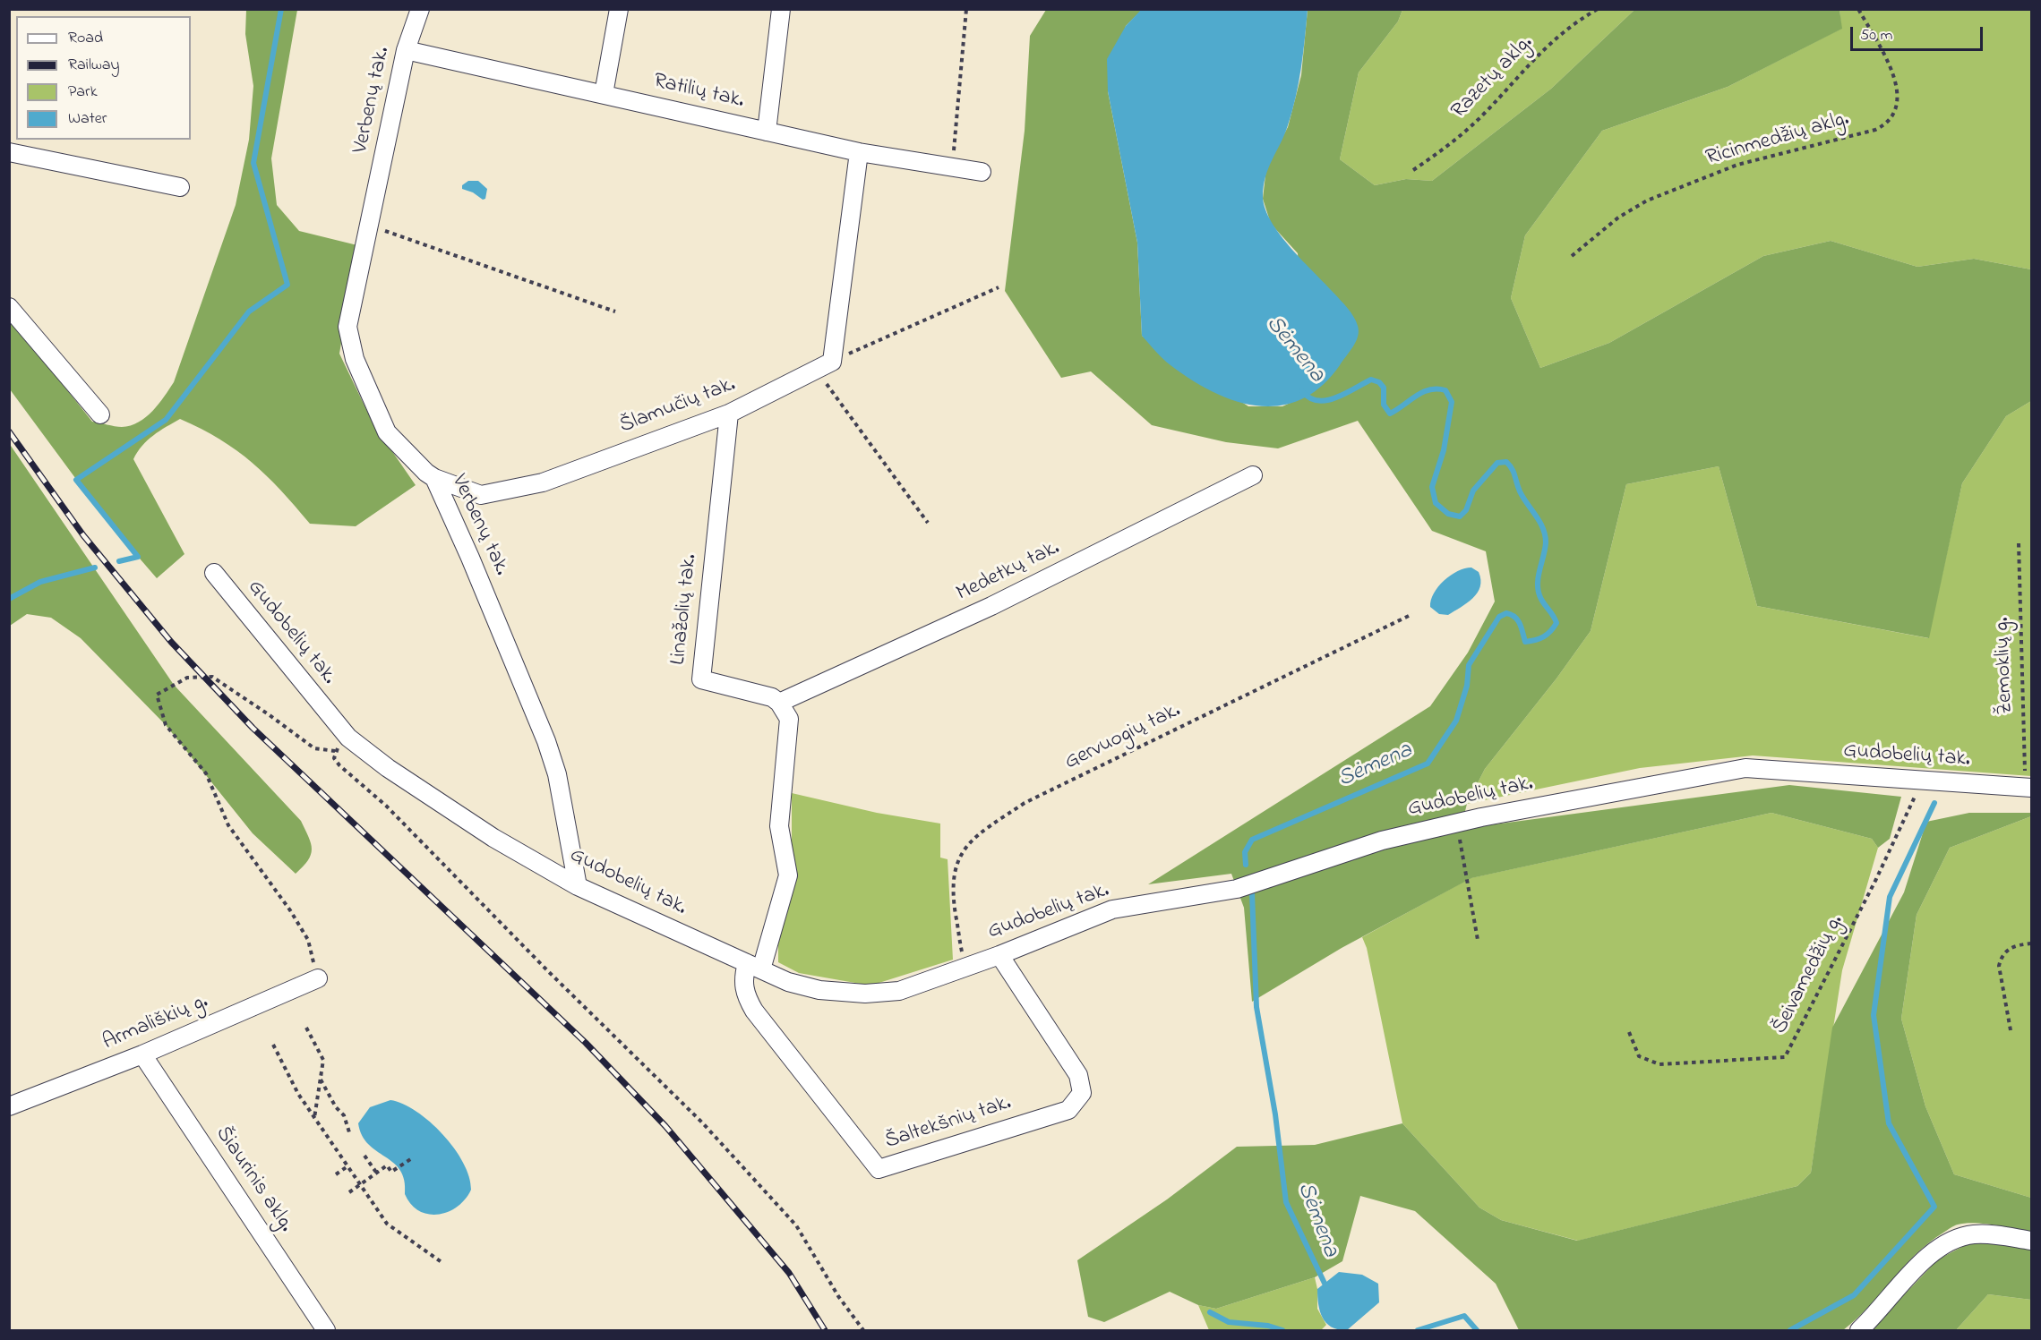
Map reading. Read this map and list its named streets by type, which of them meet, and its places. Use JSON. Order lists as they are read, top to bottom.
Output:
{
  "streets": {
    "street": [
      "Ratilių tak.",
      "Verbenų tak.",
      "Šlamučių tak.",
      "Medetkų tak.",
      "Linažolių tak.",
      "Gudobelių tak.",
      "Armališkių g.",
      "Šaltekšnių tak.",
      "Šiaurinis aklg."
    ],
    "path": [
      "Razetų aklg.",
      "Ricinmedžių aklg.",
      "Žemoklių g.",
      "Gervuogių tak.",
      "Šeivamedžių g."
    ]
  },
  "crossings": [
    ["Ratilių tak.", "Verbenų tak."],
    ["Verbenų tak.", "Šlamučių tak."],
    ["Verbenų tak.", "Gudobelių tak."],
    ["Šlamučių tak.", "Linažolių tak."],
    ["Medetkų tak.", "Linažolių tak."],
    ["Gudobelių tak.", "Žemoklių g."],
    ["Gudobelių tak.", "Gervuogių tak."],
    ["Gudobelių tak.", "Šeivamedžių g."],
    ["Gudobelių tak.", "Šaltekšnių tak."],
    ["Armališkių g.", "Šiaurinis aklg."]
  ],
  "water": ["Sėmena"],
  "legend": [
    "Road",
    "Railway",
    "Park",
    "Water"
  ],
  "scale_bar": "50 m"
}
